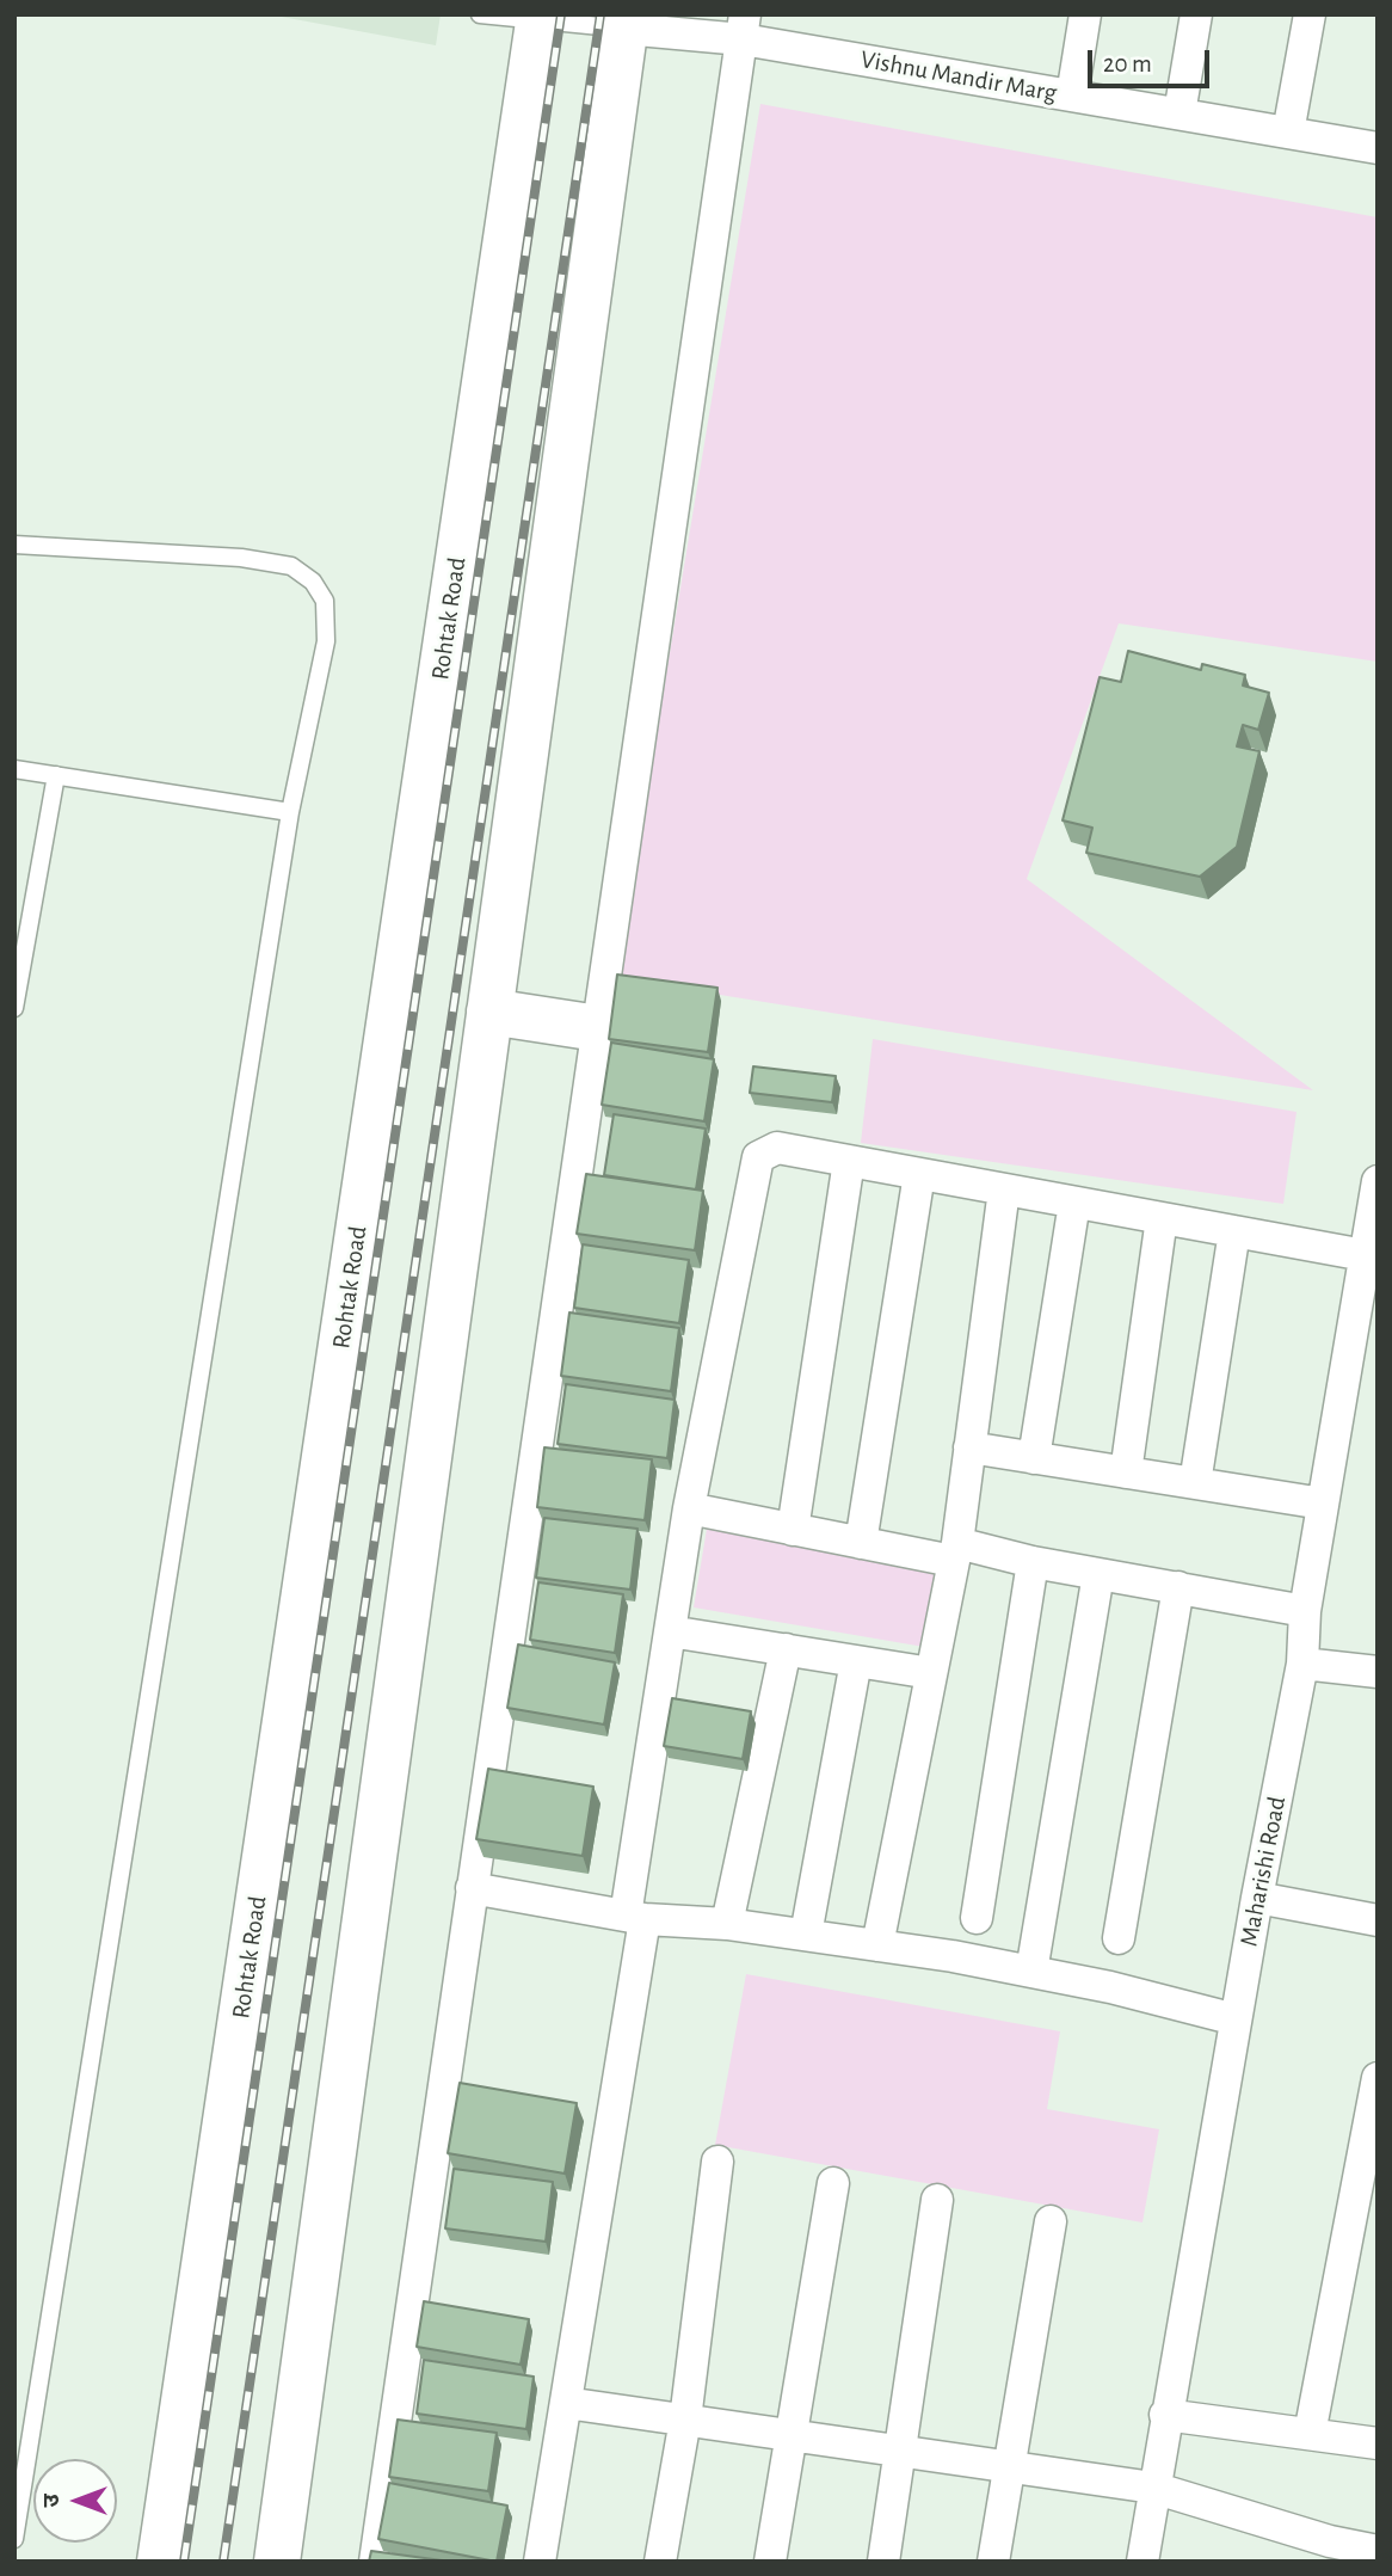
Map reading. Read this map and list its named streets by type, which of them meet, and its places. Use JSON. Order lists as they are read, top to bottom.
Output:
{
  "streets": {
    "main road": ["Rohtak Road"],
    "street": ["Vishnu Mandir Marg", "Maharishi Road"]
  },
  "crossings": [
    ["Vishnu Mandir Marg", "Rohtak Road"]
  ],
  "scale_bar": "20 m",
  "north": "left"
}
